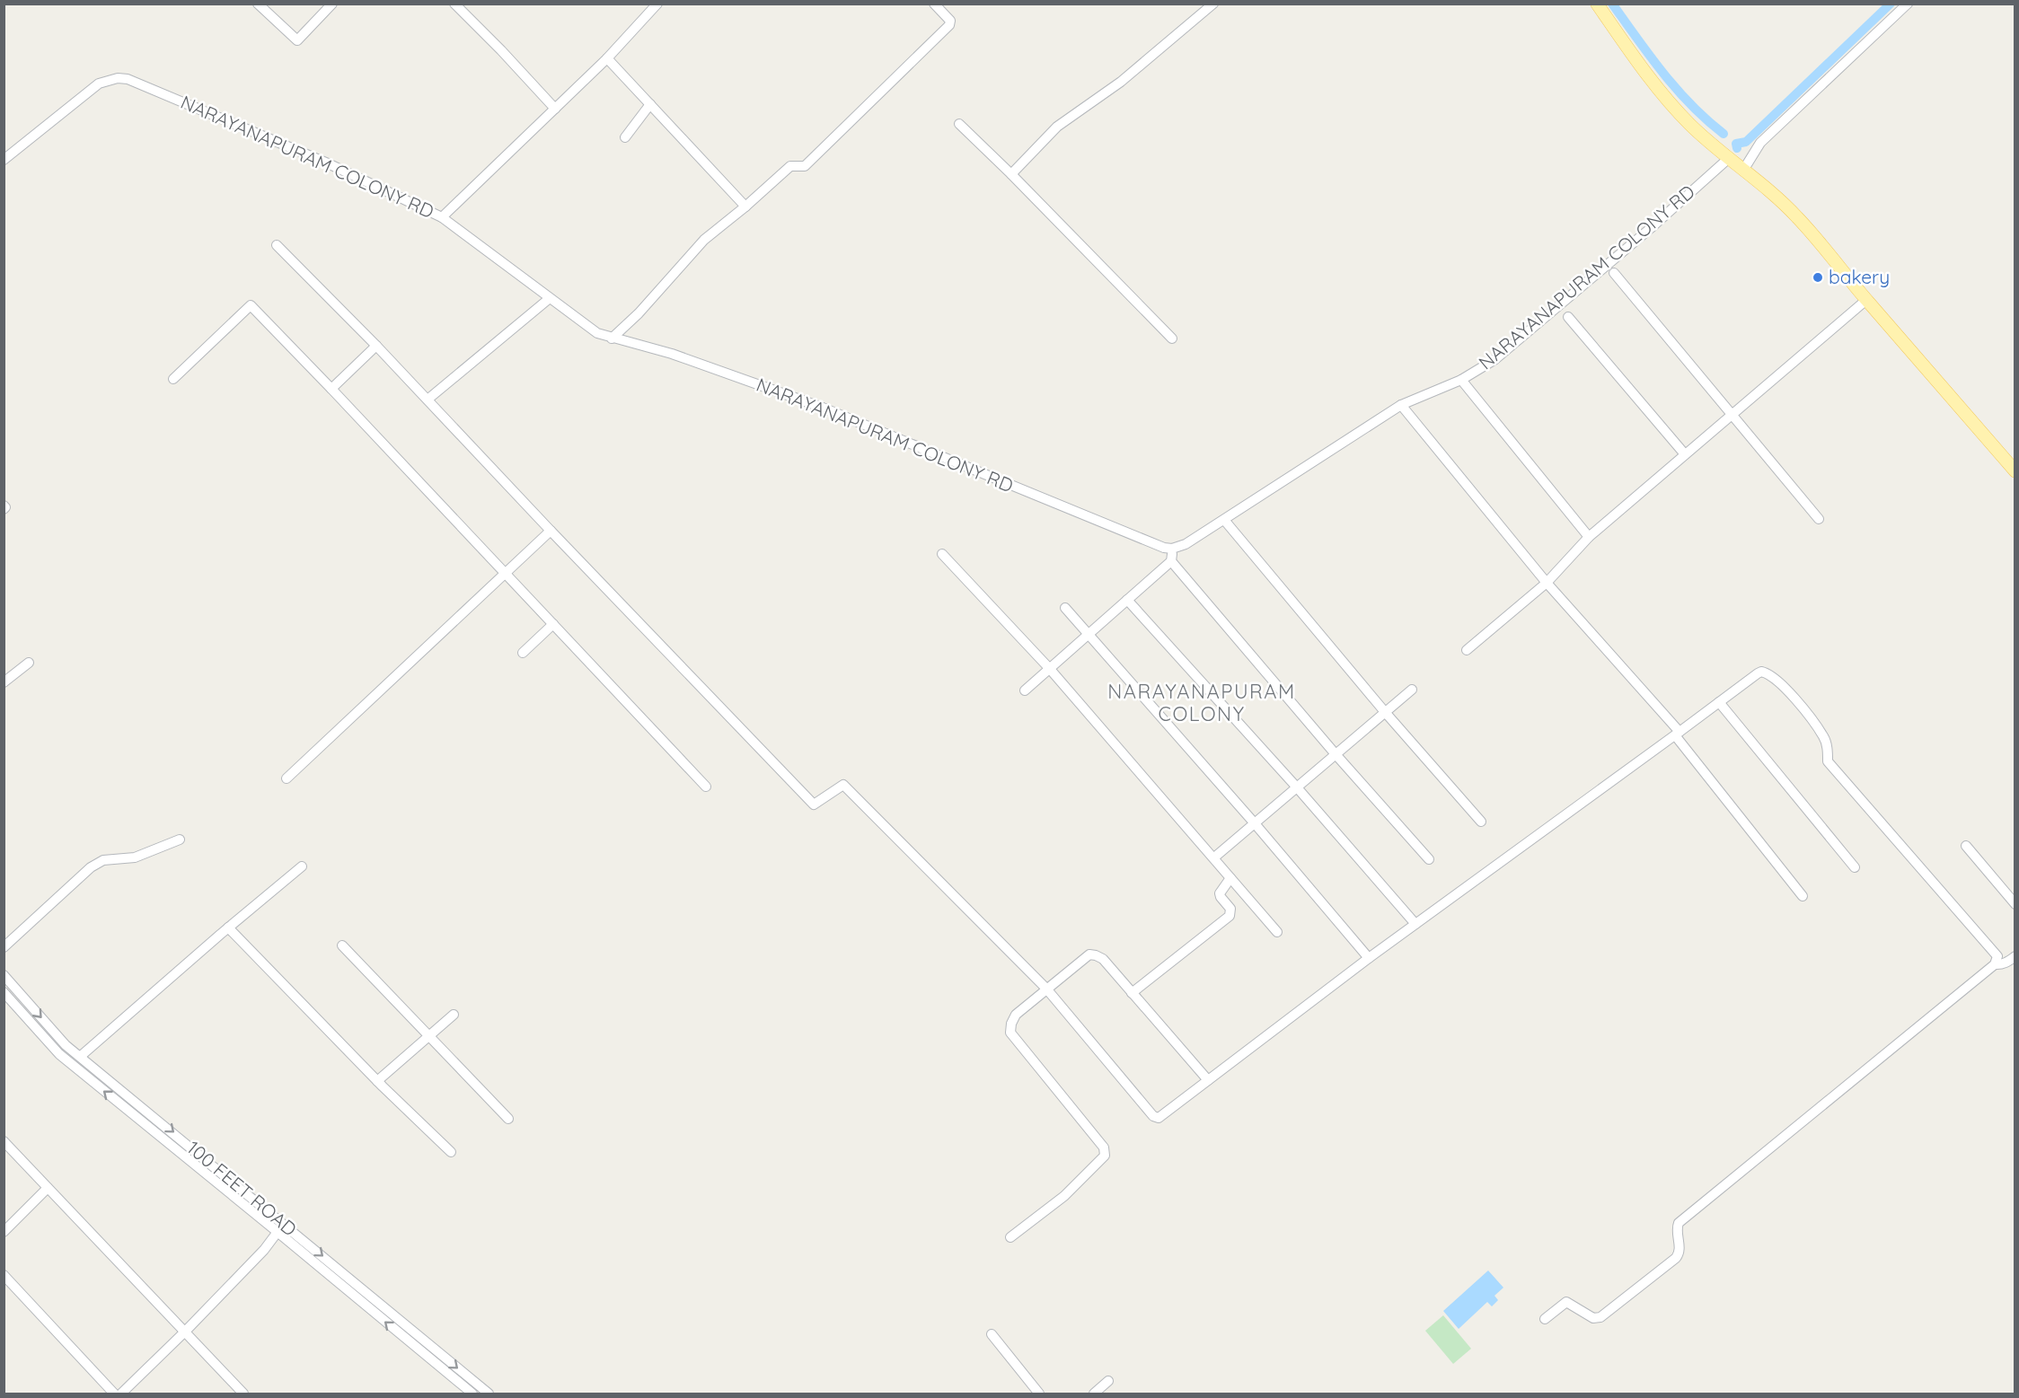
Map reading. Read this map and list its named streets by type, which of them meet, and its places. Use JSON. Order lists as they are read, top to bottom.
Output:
{
  "streets": {
    "street": ["NARAYANAPURAM COLONY RD", "100 FEET ROAD"]
  },
  "districts": ["NARAYANAPURAM COLONY"],
  "places": ["bakery"]
}
